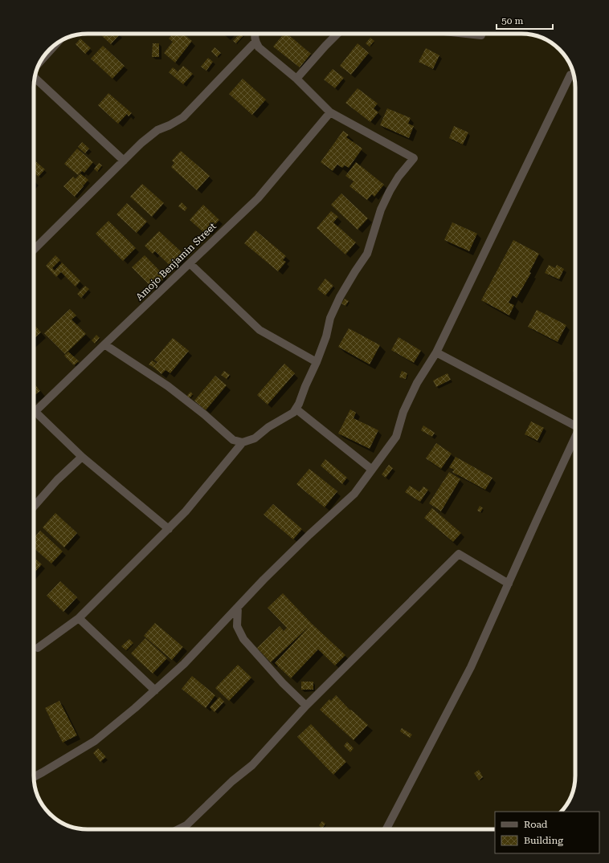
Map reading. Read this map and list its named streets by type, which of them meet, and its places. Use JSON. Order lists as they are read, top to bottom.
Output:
{
  "streets": {
    "street": ["Amojo Benjamin Street"]
  },
  "legend": ["Road", "Building"],
  "scale_bar": "50 m"
}
